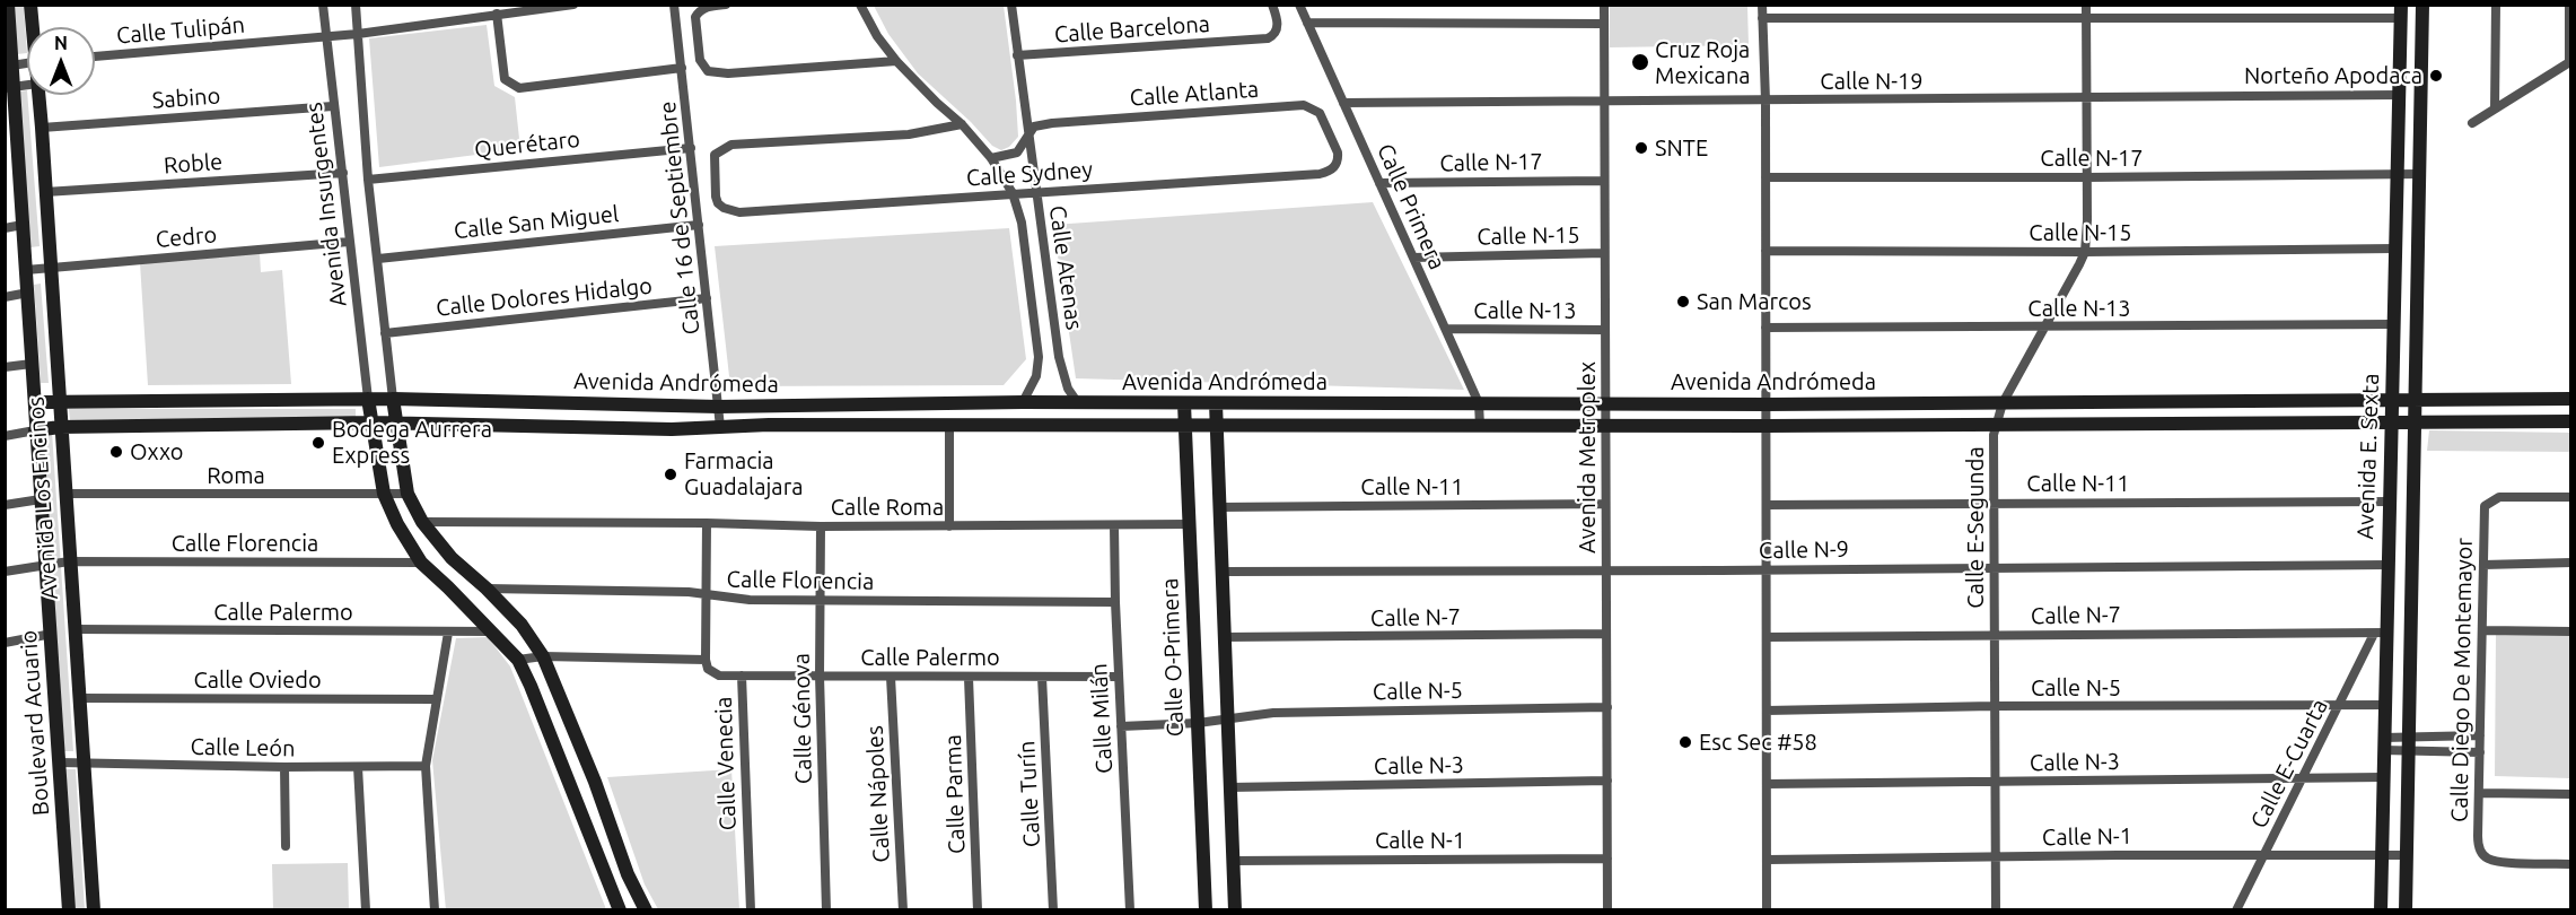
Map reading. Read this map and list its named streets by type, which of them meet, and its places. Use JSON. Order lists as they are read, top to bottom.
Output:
{
  "streets": {
    "street": [
      "Calle Barcelona",
      "Calle Tulipán",
      "Calle N-19",
      "Calle Atlanta",
      "Sabino",
      "Querétaro",
      "Calle N-17",
      "Roble",
      "Calle Sydney",
      "Avenida Insurgentes",
      "Calle Primera",
      "Calle 16 de Septiembre",
      "Calle San Miguel",
      "Calle N-15",
      "Cedro",
      "Calle Atenas",
      "Calle Dolores Hidalgo",
      "Calle N-13",
      "Avenida Andrómeda",
      "Avenida E. Sexta",
      "Avenida Metroplex",
      "Roma",
      "Calle N-11",
      "Avenida Los Encinos",
      "Calle Roma",
      "Calle E-Segunda",
      "Calle Florencia",
      "Calle N-9",
      "Calle Palermo",
      "Calle N-7",
      "Calle O-Primera",
      "Calle Oviedo",
      "Calle Diego De Montemayor",
      "Calle N-5",
      "Calle Génova",
      "Calle Milán",
      "Boulevard Acuario",
      "Calle León",
      "Calle N-3",
      "Calle Venecia",
      "Calle E-Cuarta",
      "Calle Nápoles",
      "Calle Parma",
      "Calle Turín",
      "Calle N-1"
    ]
  },
  "crossings": [
    ["Calle Barcelona", "Calle Atenas"],
    ["Calle Tulipán", "Avenida Insurgentes"],
    ["Calle N-19", "Calle Primera"],
    ["Calle N-19", "Avenida E. Sexta"],
    ["Calle N-19", "Avenida Metroplex"],
    ["Calle N-19", "Calle E-Segunda"],
    ["Calle Atlanta", "Calle Sydney"],
    ["Calle Atlanta", "Calle Atenas"],
    ["Sabino", "Avenida Insurgentes"],
    ["Sabino", "Avenida Los Encinos"],
    ["Querétaro", "Avenida Insurgentes"],
    ["Querétaro", "Calle 16 de Septiembre"],
    ["Calle N-17", "Calle Primera"],
    ["Calle N-17", "Avenida E. Sexta"],
    ["Calle N-17", "Avenida Metroplex"],
    ["Calle N-17", "Calle E-Segunda"],
    ["Roble", "Avenida Insurgentes"],
    ["Roble", "Avenida Los Encinos"],
    ["Calle Sydney", "Calle Atenas"],
    ["Avenida Insurgentes", "Calle San Miguel"],
    ["Avenida Insurgentes", "Cedro"],
    ["Avenida Insurgentes", "Calle Dolores Hidalgo"],
    ["Avenida Insurgentes", "Avenida Andrómeda"],
    ["Calle Primera", "Calle N-15"],
    ["Calle Primera", "Calle N-13"],
    ["Calle Primera", "Avenida Andrómeda"],
    ["Calle 16 de Septiembre", "Calle San Miguel"],
    ["Calle 16 de Septiembre", "Calle Dolores Hidalgo"],
    ["Calle 16 de Septiembre", "Avenida Andrómeda"],
    ["Calle N-15", "Avenida E. Sexta"],
    ["Calle N-15", "Avenida Metroplex"],
    ["Calle N-15", "Calle E-Segunda"],
    ["Cedro", "Avenida Los Encinos"],
    ["Cedro", "Boulevard Acuario"],
    ["Calle Atenas", "Avenida Andrómeda"],
    ["Calle N-13", "Avenida E. Sexta"],
    ["Calle N-13", "Avenida Metroplex"],
    ["Calle N-13", "Calle E-Segunda"],
    ["Avenida Andrómeda", "Avenida E. Sexta"],
    ["Avenida Andrómeda", "Avenida Metroplex"],
    ["Avenida Andrómeda", "Avenida Los Encinos"],
    ["Avenida Andrómeda", "Calle E-Segunda"],
    ["Avenida Andrómeda", "Calle O-Primera"],
    ["Avenida Andrómeda", "Boulevard Acuario"],
    ["Avenida E. Sexta", "Calle N-11"],
    ["Avenida E. Sexta", "Calle N-9"],
    ["Avenida E. Sexta", "Calle N-7"],
    ["Avenida E. Sexta", "Calle N-5"],
    ["Avenida E. Sexta", "Calle N-3"],
    ["Avenida E. Sexta", "Calle E-Cuarta"],
    ["Avenida E. Sexta", "Calle N-1"],
    ["Avenida Metroplex", "Calle N-11"],
    ["Avenida Metroplex", "Calle N-9"],
    ["Avenida Metroplex", "Calle N-7"],
    ["Avenida Metroplex", "Calle N-5"],
    ["Avenida Metroplex", "Calle N-3"],
    ["Avenida Metroplex", "Calle N-1"],
    ["Roma", "Avenida Los Encinos"],
    ["Calle N-11", "Calle E-Segunda"],
    ["Avenida Los Encinos", "Calle Florencia"],
    ["Avenida Los Encinos", "Calle Palermo"],
    ["Avenida Los Encinos", "Calle Oviedo"],
    ["Avenida Los Encinos", "Calle León"],
    ["Calle Roma", "Calle O-Primera"],
    ["Calle Roma", "Calle Génova"],
    ["Calle Roma", "Calle Milán"],
    ["Calle E-Segunda", "Calle N-9"],
    ["Calle E-Segunda", "Calle N-7"],
    ["Calle E-Segunda", "Calle N-5"],
    ["Calle E-Segunda", "Calle N-3"],
    ["Calle E-Segunda", "Calle N-1"],
    ["Calle Florencia", "Calle Génova"],
    ["Calle Florencia", "Calle Milán"],
    ["Calle Florencia", "Boulevard Acuario"],
    ["Calle Palermo", "Calle Génova"],
    ["Calle Palermo", "Calle Milán"],
    ["Calle Palermo", "Calle Venecia"],
    ["Calle Palermo", "Calle Nápoles"],
    ["Calle Palermo", "Calle Parma"],
    ["Calle Palermo", "Calle Turín"],
    ["Calle N-7", "Calle E-Cuarta"],
    ["Calle O-Primera", "Calle N-5"],
    ["Calle N-5", "Calle Milán"],
    ["Calle N-5", "Calle E-Cuarta"],
    ["Boulevard Acuario", "Calle León"],
    ["Calle N-3", "Calle E-Cuarta"],
    ["Calle E-Cuarta", "Calle N-1"]
  ],
  "places": [
    "Cruz Roja Mexicana",
    "Norteño Apodaca",
    "SNTE",
    "San Marcos",
    "Bodega Aurrera Express",
    "Oxxo",
    "Farmacia Guadalajara",
    "Esc Sec #58"
  ],
  "north": "top"
}
